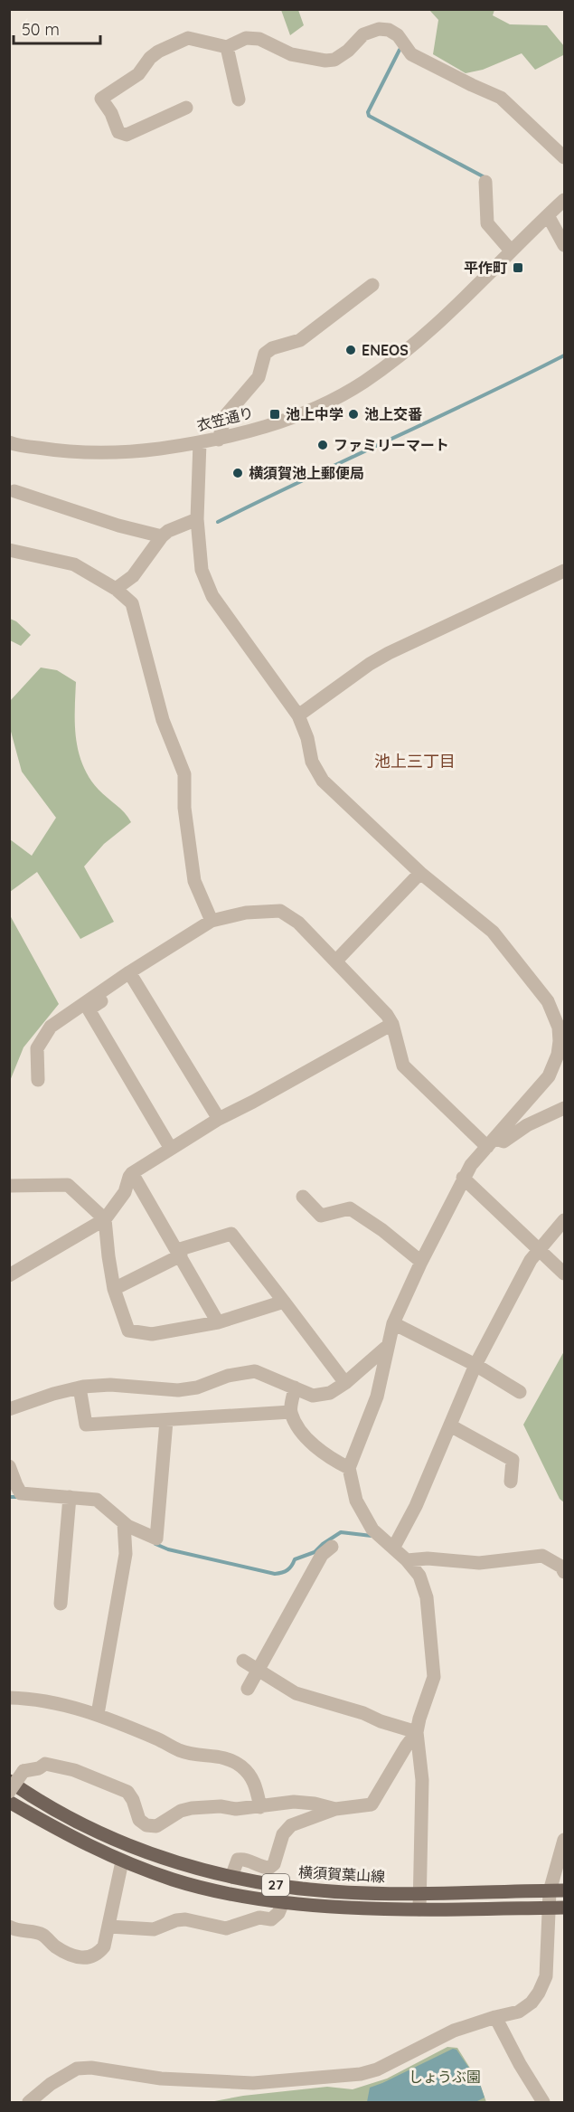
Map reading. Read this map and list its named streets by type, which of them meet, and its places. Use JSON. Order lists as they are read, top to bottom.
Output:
{
  "streets": {
    "main road": ["横須賀葉山線", "27"],
    "street": ["衣笠通り"]
  },
  "districts": ["池上三丁目"],
  "parks": ["しょうぶ園"],
  "places": {
    "transit": ["平作町", "池上中学"],
    "other": [
      "ENEOS",
      "池上交番",
      "ファミリーマート",
      "横須賀池上郵便局"
    ]
  },
  "scale_bar": "50 m"
}
